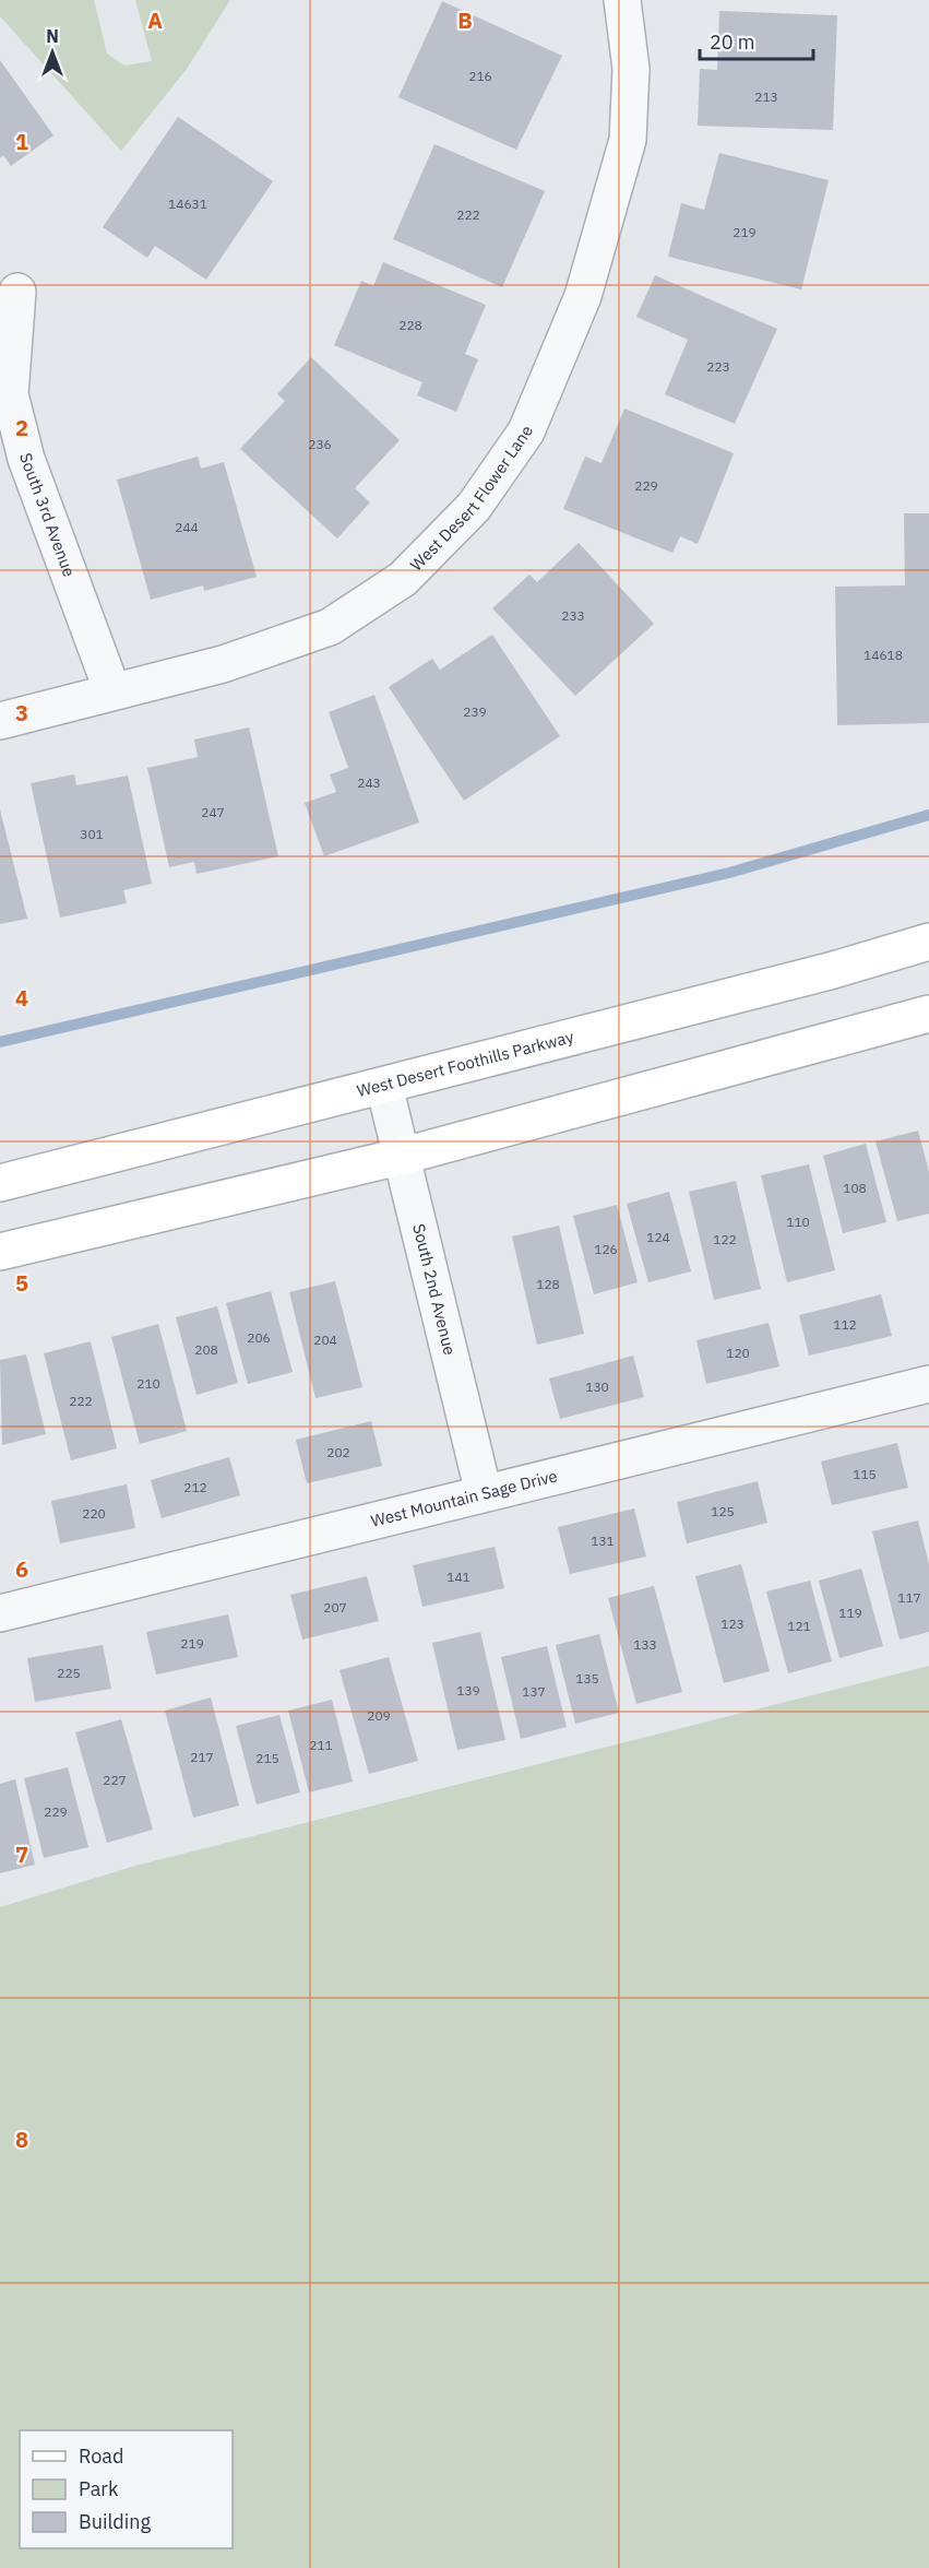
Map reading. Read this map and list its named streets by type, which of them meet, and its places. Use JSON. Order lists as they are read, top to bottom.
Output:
{
  "streets": {
    "street": [
      "West Desert Flower Lane",
      "South 3rd Avenue",
      "West Desert Foothills Parkway",
      "South 2nd Avenue",
      "West Mountain Sage Drive"
    ]
  },
  "crossings": [
    ["West Desert Flower Lane", "South 3rd Avenue"],
    ["West Desert Foothills Parkway", "South 2nd Avenue"],
    ["South 2nd Avenue", "West Mountain Sage Drive"]
  ],
  "house_numbers": [
    "216",
    "213",
    "14631",
    "222",
    "219",
    "228",
    "223",
    "236",
    "229",
    "244",
    "233",
    "14618",
    "239",
    "243",
    "247",
    "301",
    "108",
    "110",
    "124",
    "122",
    "126",
    "128",
    "112",
    "206",
    "204",
    "208",
    "120",
    "210",
    "130",
    "222",
    "202",
    "115",
    "212",
    "125",
    "220",
    "131",
    "141",
    "117",
    "207",
    "119",
    "123",
    "121",
    "219",
    "133",
    "225",
    "135",
    "139",
    "137",
    "209",
    "211",
    "217",
    "215",
    "227",
    "229"
  ],
  "legend": ["Road", "Park", "Building"],
  "scale_bar": "20 m",
  "north": "top",
  "grid": {
    "columns": ["A", "B"],
    "rows": [
      "1",
      "2",
      "3",
      "4",
      "5",
      "6",
      "7",
      "8"
    ]
  }
}
